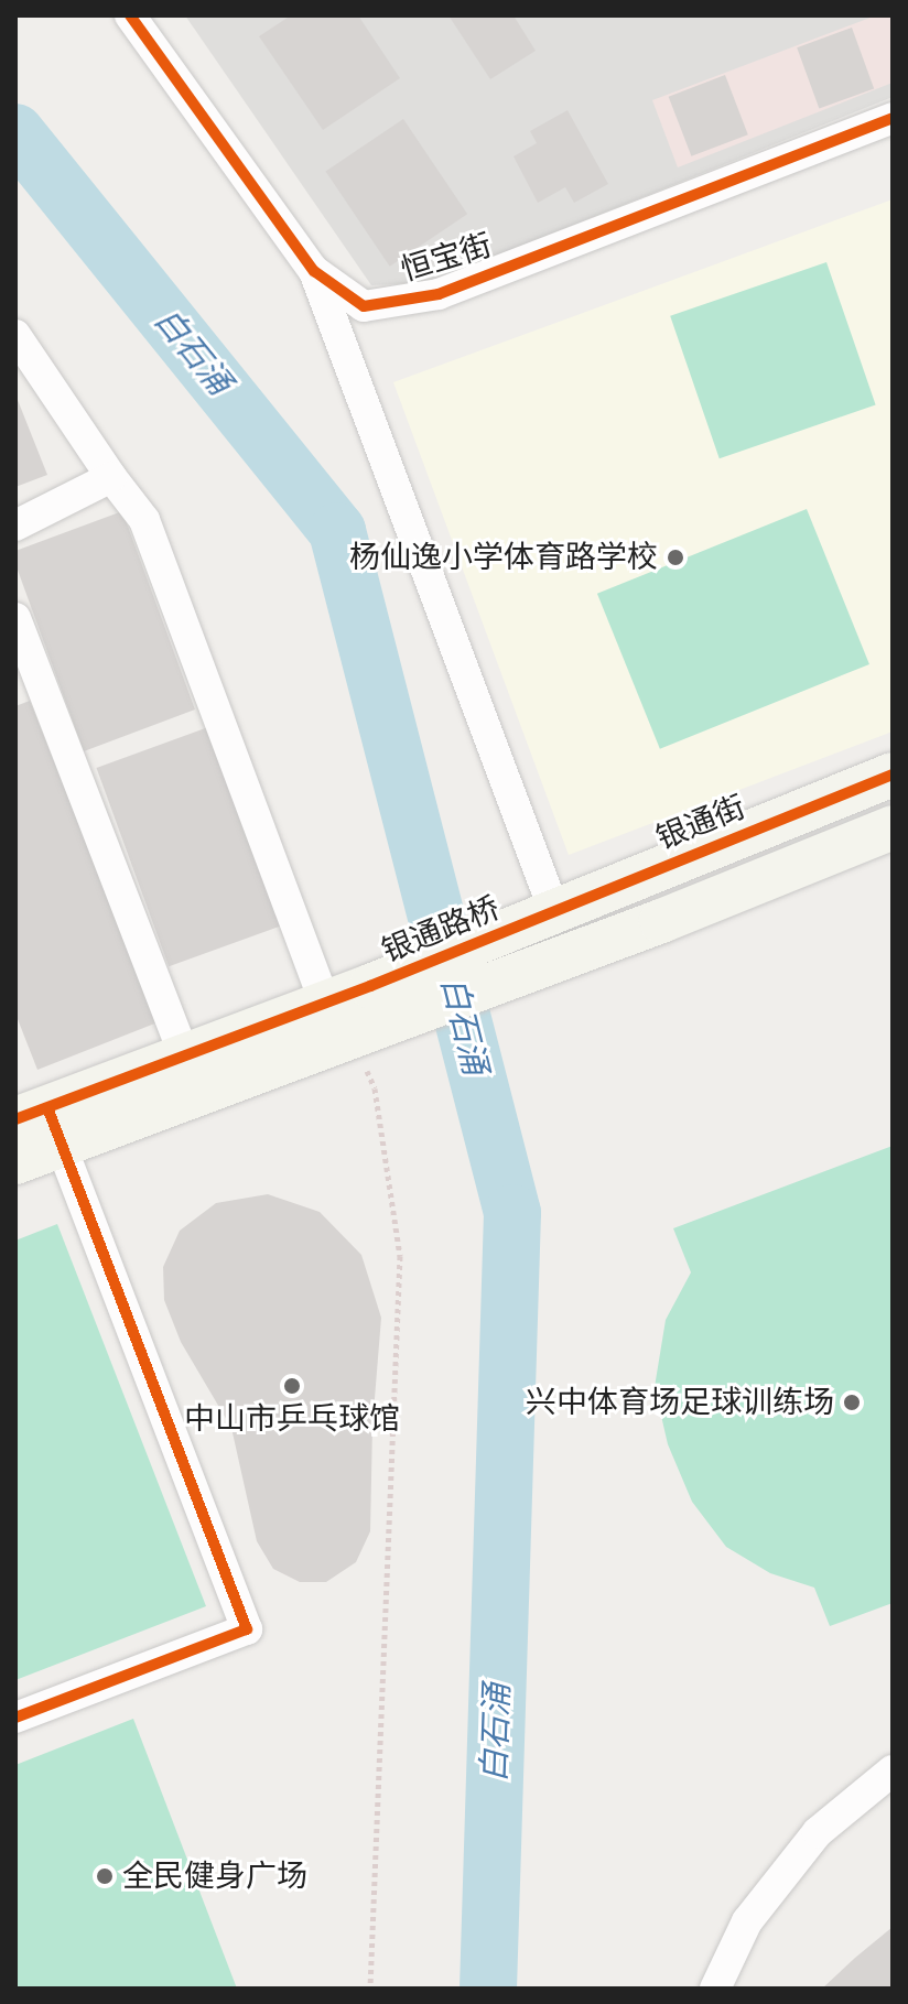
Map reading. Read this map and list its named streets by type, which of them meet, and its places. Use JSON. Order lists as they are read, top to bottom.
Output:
{
  "streets": {
    "street": ["恒宝街", "银通街", "银通路桥"]
  },
  "crossings": [
    ["银通街", "银通路桥"]
  ],
  "water": ["白石涌"],
  "places": [
    "杨仙逸小学体育路学校",
    "中山市乒乓球馆",
    "兴中体育场足球训练场",
    "全民健身广场"
  ]
}
